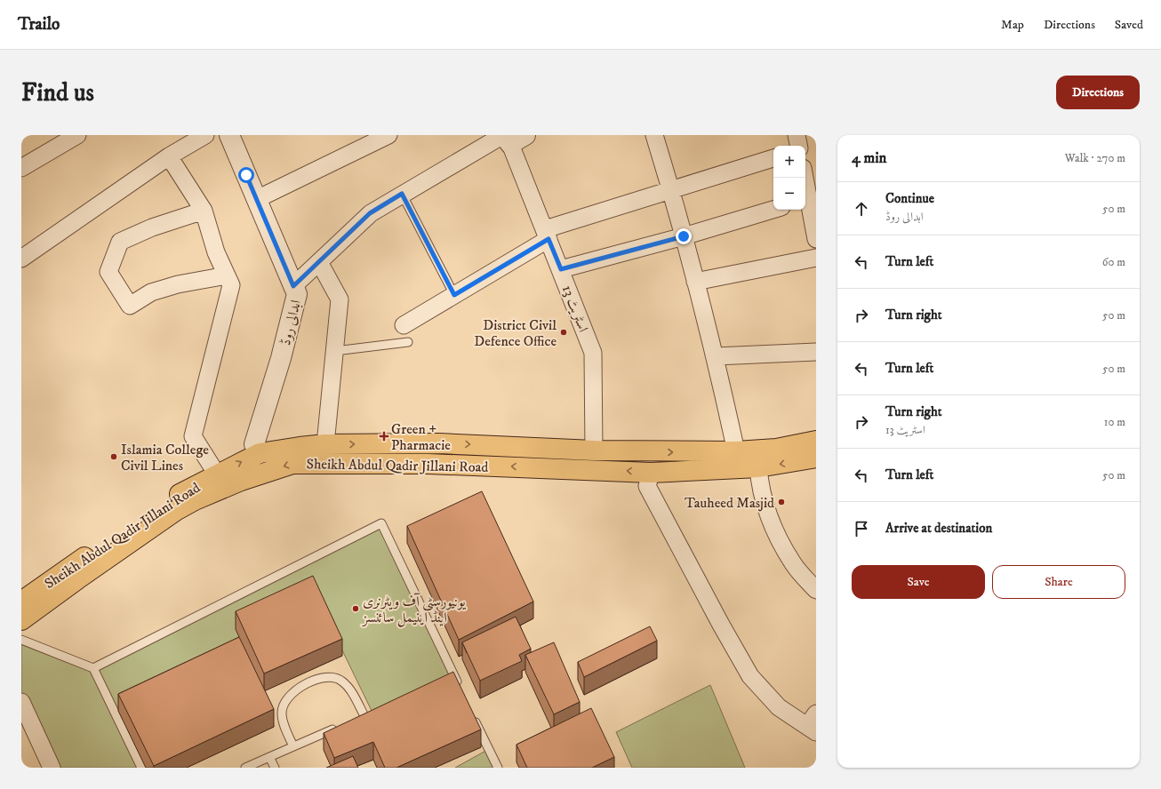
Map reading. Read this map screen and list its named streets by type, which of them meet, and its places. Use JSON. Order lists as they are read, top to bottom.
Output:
{
  "streets": {
    "main road": ["Sheikh Abdul Qadir Jillani Road"],
    "street": ["اسٹریٹ 13", "ابدالی روڈ"]
  },
  "crossings": [
    ["اسٹریٹ 13", "Sheikh Abdul Qadir Jillani Road"],
    ["ابدالی روڈ", "Sheikh Abdul Qadir Jillani Road"]
  ],
  "places": {
    "other": [
      "District Civil Defence Office",
      "Islamia College Civil Lines",
      "Tauheed Masjid",
      "یونیورسٹی آف ویٹرنری اینڈ اینیمل سائنسز"
    ],
    "health": ["Green + Pharmacie"]
  },
  "page": {
    "header": "Trailo",
    "nav": ["Map", "Directions", "Saved"],
    "buttons": [
      "Directions",
      ["Save", "Share"]
    ],
    "title": "Find us",
    "heading": ["4 min", "Walk · 270 m"],
    "map_buttons": ["+", "−"],
    "list": [
      ["Continue", "ابدالی روڈ", "50 m"],
      ["Turn left", "60 m"],
      ["Turn right", "50 m"],
      ["Turn left", "50 m"],
      ["Turn right", "اسٹریٹ 13", "10 m"],
      ["Turn left", "50 m"],
      "Arrive at destination"
    ]
  }
}
